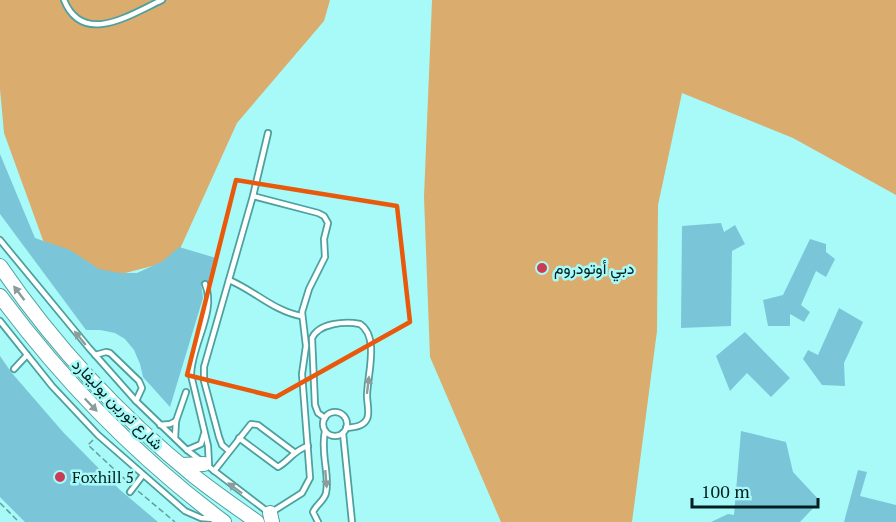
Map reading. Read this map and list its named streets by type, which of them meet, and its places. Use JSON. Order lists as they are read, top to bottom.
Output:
{
  "streets": {
    "main road": ["شارع تورين بوليفارد"]
  },
  "places": ["دبي أوتودروم", "Foxhill 5"],
  "scale_bar": "100 m"
}
